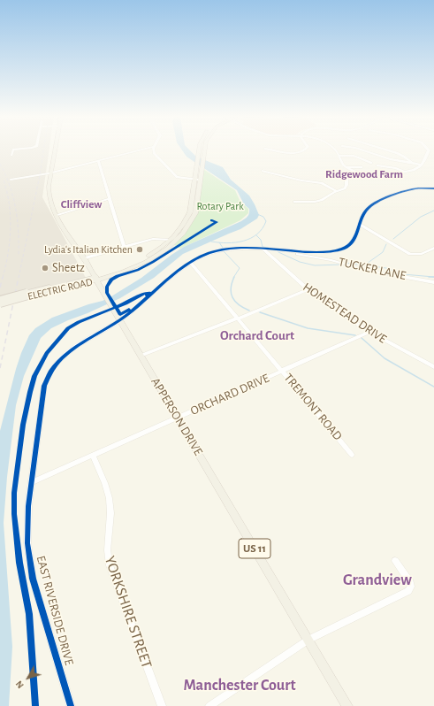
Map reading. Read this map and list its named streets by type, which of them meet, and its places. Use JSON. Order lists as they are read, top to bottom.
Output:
{
  "streets": {
    "main road": ["ELECTRIC ROAD", "APPERSON DRIVE", "US 11"],
    "street": [
      "TUCKER LANE",
      "HOMESTEAD DRIVE",
      "ORCHARD DRIVE",
      "TREMONT ROAD",
      "EAST RIVERSIDE DRIVE",
      "YORKSHIRE STREET"
    ]
  },
  "crossings": [
    ["TUCKER LANE", "EAST RIVERSIDE DRIVE"],
    ["ELECTRIC ROAD", "APPERSON DRIVE"],
    ["HOMESTEAD DRIVE", "ORCHARD DRIVE"],
    ["HOMESTEAD DRIVE", "EAST RIVERSIDE DRIVE"],
    ["ORCHARD DRIVE", "TREMONT ROAD"],
    ["ORCHARD DRIVE", "APPERSON DRIVE"],
    ["ORCHARD DRIVE", "EAST RIVERSIDE DRIVE"],
    ["ORCHARD DRIVE", "YORKSHIRE STREET"],
    ["TREMONT ROAD", "EAST RIVERSIDE DRIVE"],
    ["APPERSON DRIVE", "EAST RIVERSIDE DRIVE"]
  ],
  "districts": [
    "Ridgewood Farm",
    "Cliffview",
    "Orchard Court",
    "Grandview",
    "Manchester Court"
  ],
  "parks": ["Rotary Park"],
  "places": ["Lydia's Italian Kitchen", "Sheetz"],
  "north": "bottom left"
}
